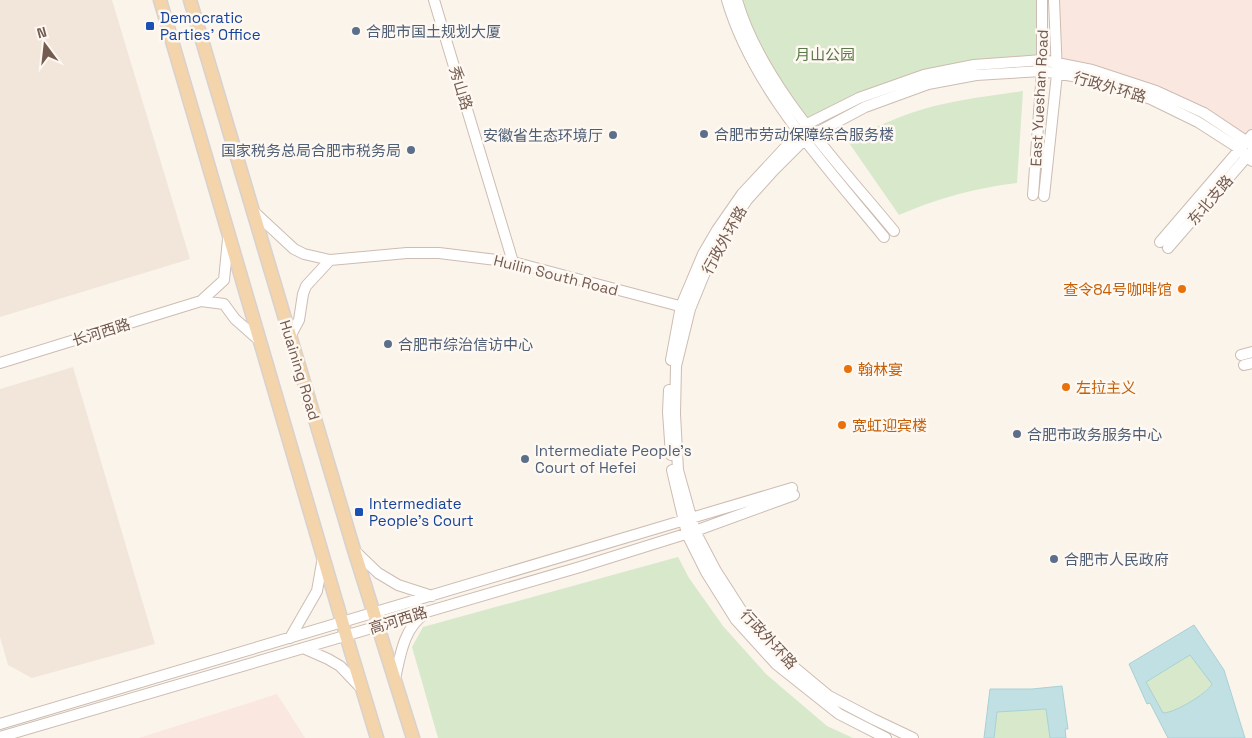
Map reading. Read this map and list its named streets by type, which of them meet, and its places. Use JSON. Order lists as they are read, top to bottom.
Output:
{
  "streets": {
    "main road": ["Huaining Road"],
    "street": [
      "行政外环路",
      "秀山路",
      "East Yueshan Road",
      "Huilin South Road",
      "长河西路",
      "高河西路"
    ]
  },
  "crossings": [
    ["行政外环路", "East Yueshan Road"],
    ["行政外环路", "Huilin South Road"],
    ["行政外环路", "高河西路"],
    ["秀山路", "Huilin South Road"],
    ["Huilin South Road", "Huaining Road"],
    ["Huaining Road", "高河西路"]
  ],
  "parks": ["月山公园"],
  "places": {
    "transit": ["Democratic Parties' Office", "Intermediate People's Court"],
    "other": [
      "合肥市国土规划大厦",
      "合肥市劳动保障综合服务楼",
      "安徽省生态环境厅",
      "国家税务总局合肥市税务局",
      "查令84号咖啡馆",
      "合肥市综治信访中心",
      "翰林宴",
      "左拉主义",
      "宽虹迎宾楼",
      "合肥市政务服务中心",
      "Intermediate People's Court of Hefei",
      "合肥市人民政府"
    ]
  },
  "north": "top"
}
